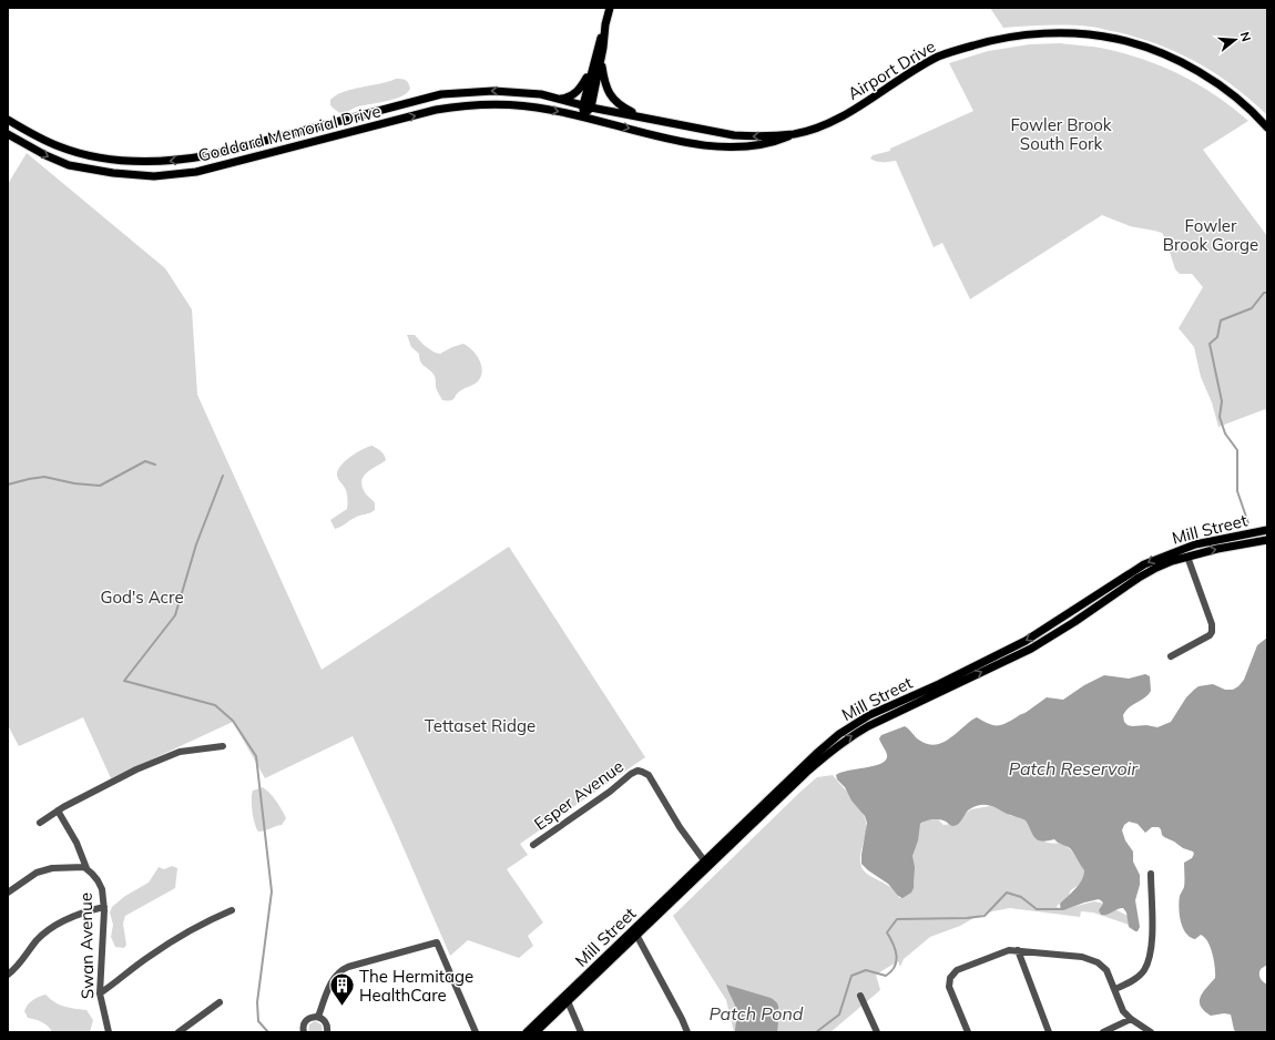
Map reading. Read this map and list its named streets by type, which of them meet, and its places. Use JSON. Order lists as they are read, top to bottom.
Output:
{
  "streets": {
    "main road": ["Airport Drive", "Goddard Memorial Drive", "Mill Street"],
    "street": ["Esper Avenue", "Swan Avenue"]
  },
  "crossings": [
    ["Airport Drive", "Goddard Memorial Drive"],
    ["Mill Street", "Esper Avenue"]
  ],
  "water": ["Patch Reservoir", "Patch Pond"],
  "parks": [
    "Fowler Brook South Fork",
    "Fowler Brook Gorge",
    "God's Acre",
    "Tettaset Ridge"
  ],
  "places": {
    "building": ["The Hermitage HealthCare"]
  },
  "north": "right"
}
